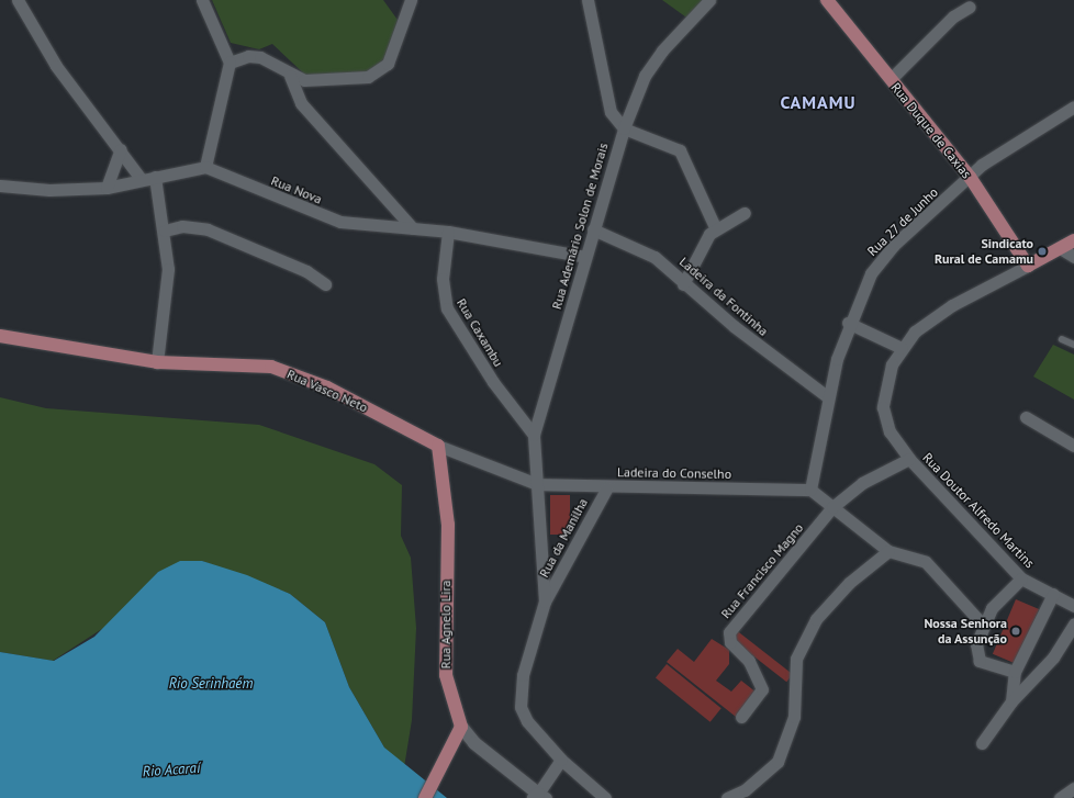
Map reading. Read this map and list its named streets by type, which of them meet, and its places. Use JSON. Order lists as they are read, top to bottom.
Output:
{
  "streets": {
    "main road": ["Rua Duque de Caxias", "Rua Vasco Neto", "Rua Agnelo Lira"],
    "street": [
      "Rua Nova",
      "Rua 27 de Junho",
      "Rua Ademário Solon de Morais",
      "Ladeira da Fontinha",
      "Rua Caxambu",
      "Ladeira do Conselho",
      "Rua Doutor Alfredo Martins",
      "Rua da Manilha",
      "Rua Francisco Magno"
    ]
  },
  "crossings": [
    ["Rua Duque de Caxias", "Rua 27 de Junho"],
    ["Rua Duque de Caxias", "Rua Doutor Alfredo Martins"],
    ["Rua Nova", "Rua Ademário Solon de Morais"],
    ["Rua Nova", "Rua Caxambu"],
    ["Rua 27 de Junho", "Ladeira da Fontinha"],
    ["Rua 27 de Junho", "Ladeira do Conselho"],
    ["Rua Ademário Solon de Morais", "Ladeira da Fontinha"],
    ["Rua Ademário Solon de Morais", "Rua Caxambu"],
    ["Rua Ademário Solon de Morais", "Rua Vasco Neto"],
    ["Rua Ademário Solon de Morais", "Ladeira do Conselho"],
    ["Rua Ademário Solon de Morais", "Rua da Manilha"],
    ["Rua Vasco Neto", "Ladeira do Conselho"],
    ["Rua Vasco Neto", "Rua da Manilha"],
    ["Rua Vasco Neto", "Rua Agnelo Lira"],
    ["Ladeira do Conselho", "Rua da Manilha"]
  ],
  "districts": ["CAMAMU"],
  "water": ["Rio Serinhaém", "Rio Acaraí"],
  "places": ["Sindicato Rural de Camamu", "Nossa Senhora da Assunção"]
}
